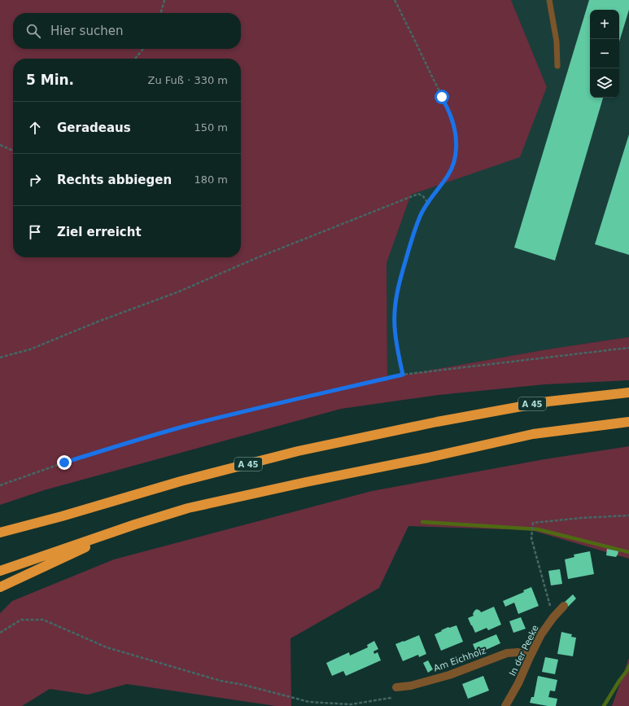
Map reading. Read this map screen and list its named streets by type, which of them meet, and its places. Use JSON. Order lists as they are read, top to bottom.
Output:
{
  "streets": {
    "highway": ["A 45"],
    "street": ["In der Peeke", "Am Eichholz"]
  },
  "crossings": [
    ["In der Peeke", "Am Eichholz"]
  ],
  "page": {
    "map_buttons": ["+", "−"],
    "search": "Hier suchen",
    "heading": ["5 Min.", "Zu Fuß · 330 m"],
    "list": [
      ["Geradeaus", "150 m"],
      ["Rechts abbiegen", "180 m"],
      "Ziel erreicht"
    ]
  }
}
